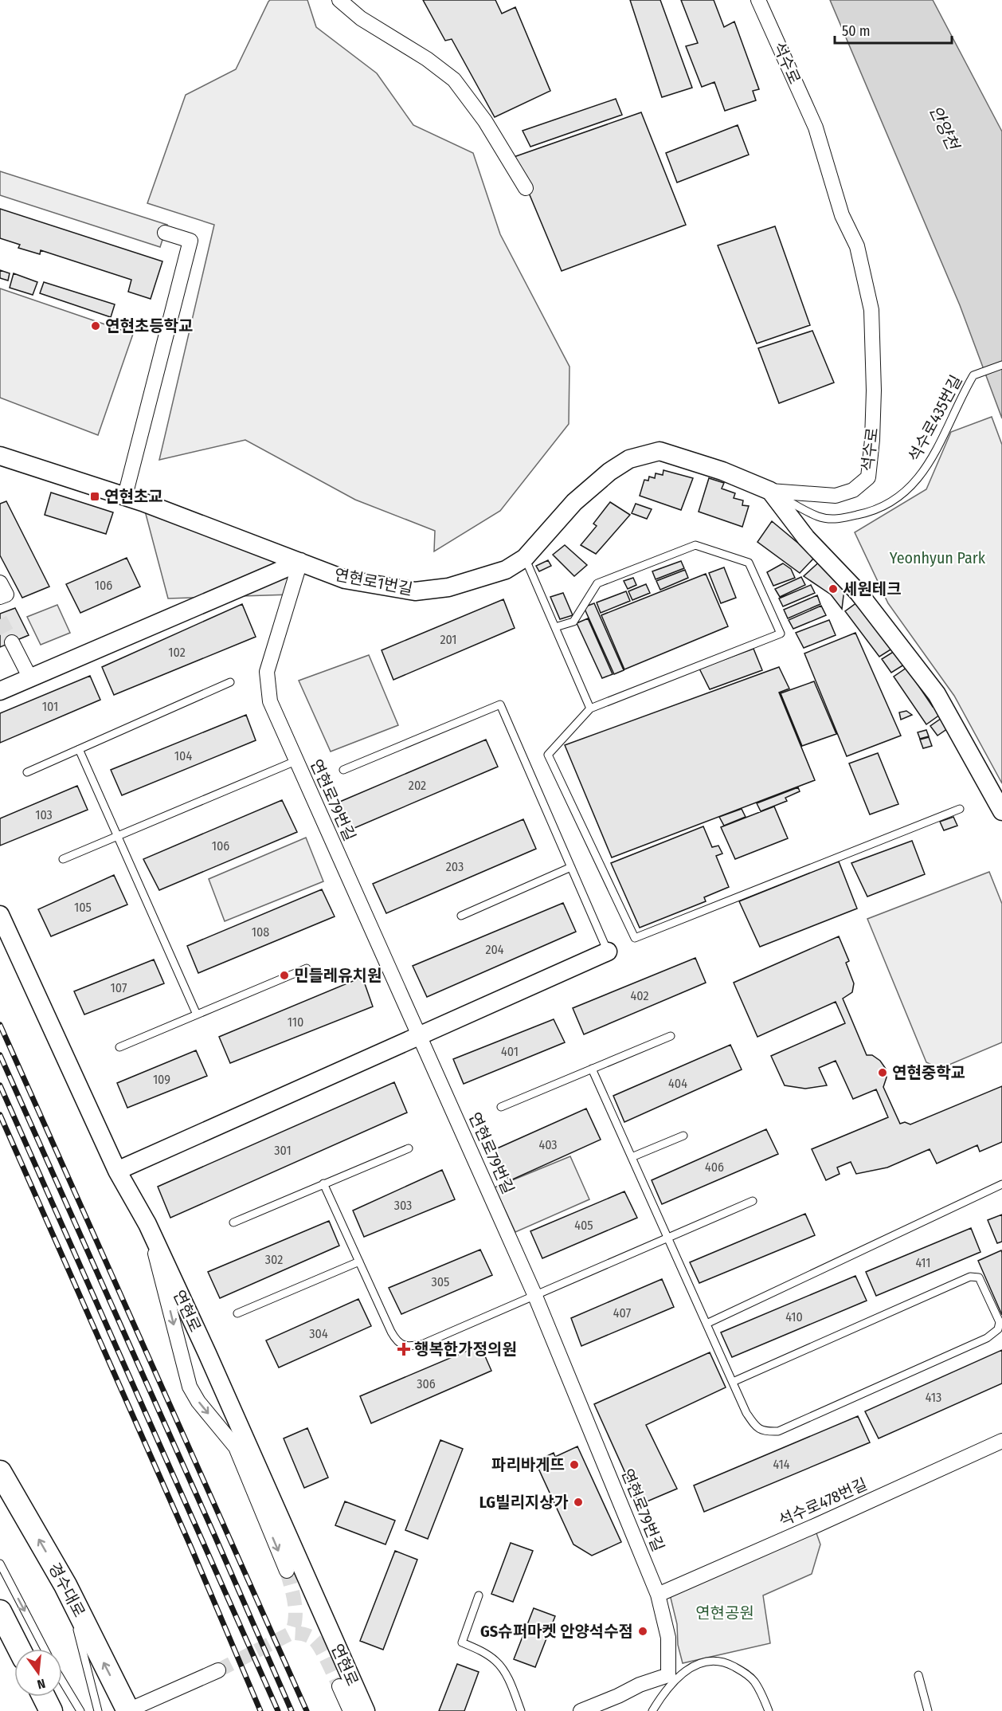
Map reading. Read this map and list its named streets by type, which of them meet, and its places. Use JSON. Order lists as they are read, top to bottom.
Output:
{
  "streets": {
    "main road": ["경수대로"],
    "street": [
      "석수로",
      "연현로1번길",
      "연현로79번길",
      "연현로",
      "석수로478번길"
    ],
    "lane": ["석수로435번길"]
  },
  "crossings": [
    ["석수로", "석수로435번길"],
    ["석수로", "연현로1번길"],
    ["석수로435번길", "연현로1번길"],
    ["연현로1번길", "연현로79번길"],
    ["연현로79번길", "석수로478번길"]
  ],
  "one_way": ["경수대로"],
  "water": ["안양천"],
  "parks": ["Yeonhyun Park", "연현공원"],
  "places": {
    "other": [
      "연현초등학교",
      "세원테크",
      "민들레유치원",
      "연현중학교",
      "파리바게뜨",
      "LG빌리지상가",
      "GS슈퍼마켓 안양석수점"
    ],
    "transit": ["연현초교"],
    "health": ["행복한가정의원"]
  },
  "house_numbers": [
    "106",
    "201",
    "102",
    "101",
    "104",
    "202",
    "103",
    "106",
    "203",
    "105",
    "108",
    "204",
    "107",
    "402",
    "110",
    "401",
    "109",
    "404",
    "403",
    "301",
    "406",
    "303",
    "405",
    "302",
    "411",
    "305",
    "407",
    "410",
    "304",
    "306",
    "413",
    "414"
  ],
  "scale_bar": "50 m",
  "north": "bottom"
}
